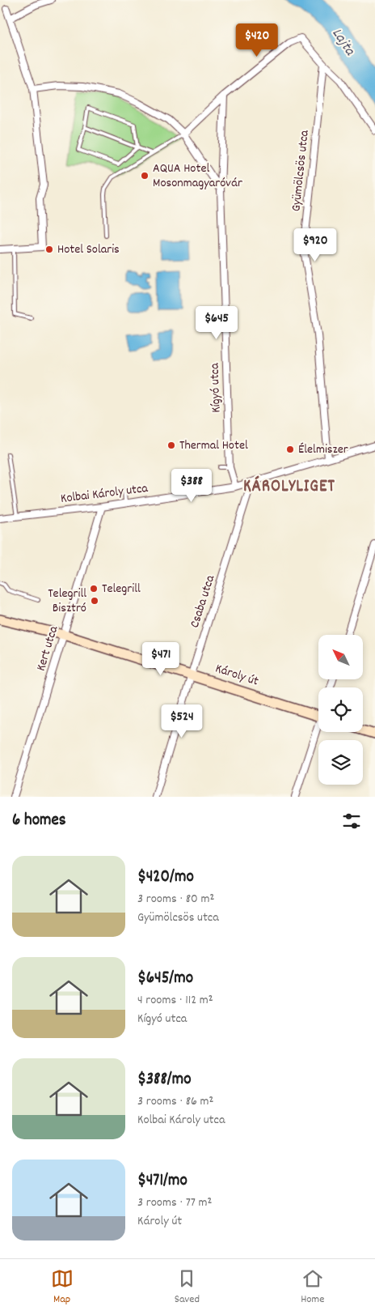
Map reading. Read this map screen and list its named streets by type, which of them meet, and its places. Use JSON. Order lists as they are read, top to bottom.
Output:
{
  "streets": {
    "street": [
      "Gyümölcsös utca",
      "Kígyó utca",
      "Kolbai Károly utca",
      "Csaba utca",
      "Kert utca",
      "Károly út"
    ]
  },
  "crossings": [
    ["Gyümölcsös utca", "Kolbai Károly utca"],
    ["Kígyó utca", "Kolbai Károly utca"],
    ["Kolbai Károly utca", "Csaba utca"],
    ["Kolbai Károly utca", "Kert utca"],
    ["Csaba utca", "Károly út"],
    ["Kert utca", "Károly út"]
  ],
  "districts": ["KÁROLYLIGET"],
  "water": ["Lajta"],
  "places": [
    "AQUA Hotel Mosonmagyaróvár",
    "Hotel Solaris",
    "Thermal Hotel",
    "Élelmiszer",
    "Telegrill",
    "Telegrill Bisztró"
  ],
  "north": "top left",
  "page": {
    "price": [
      "$420",
      "$920",
      "$645",
      "$388",
      "$471",
      "$524"
    ],
    "heading": "6 homes",
    "list": [
      {
        "name": "$420/mo",
        "note": "3 rooms · 80 m² · Gyümölcsös utca"
      },
      {
        "name": "$645/mo",
        "note": "4 rooms · 112 m² · Kígyó utca"
      },
      {
        "name": "$388/mo",
        "note": "3 rooms · 86 m² · Kolbai Károly utca"
      },
      {
        "name": "$471/mo",
        "note": "3 rooms · 77 m² · Károly út"
      }
    ],
    "tabs": ["Map", "Saved", "Home"]
  }
}
